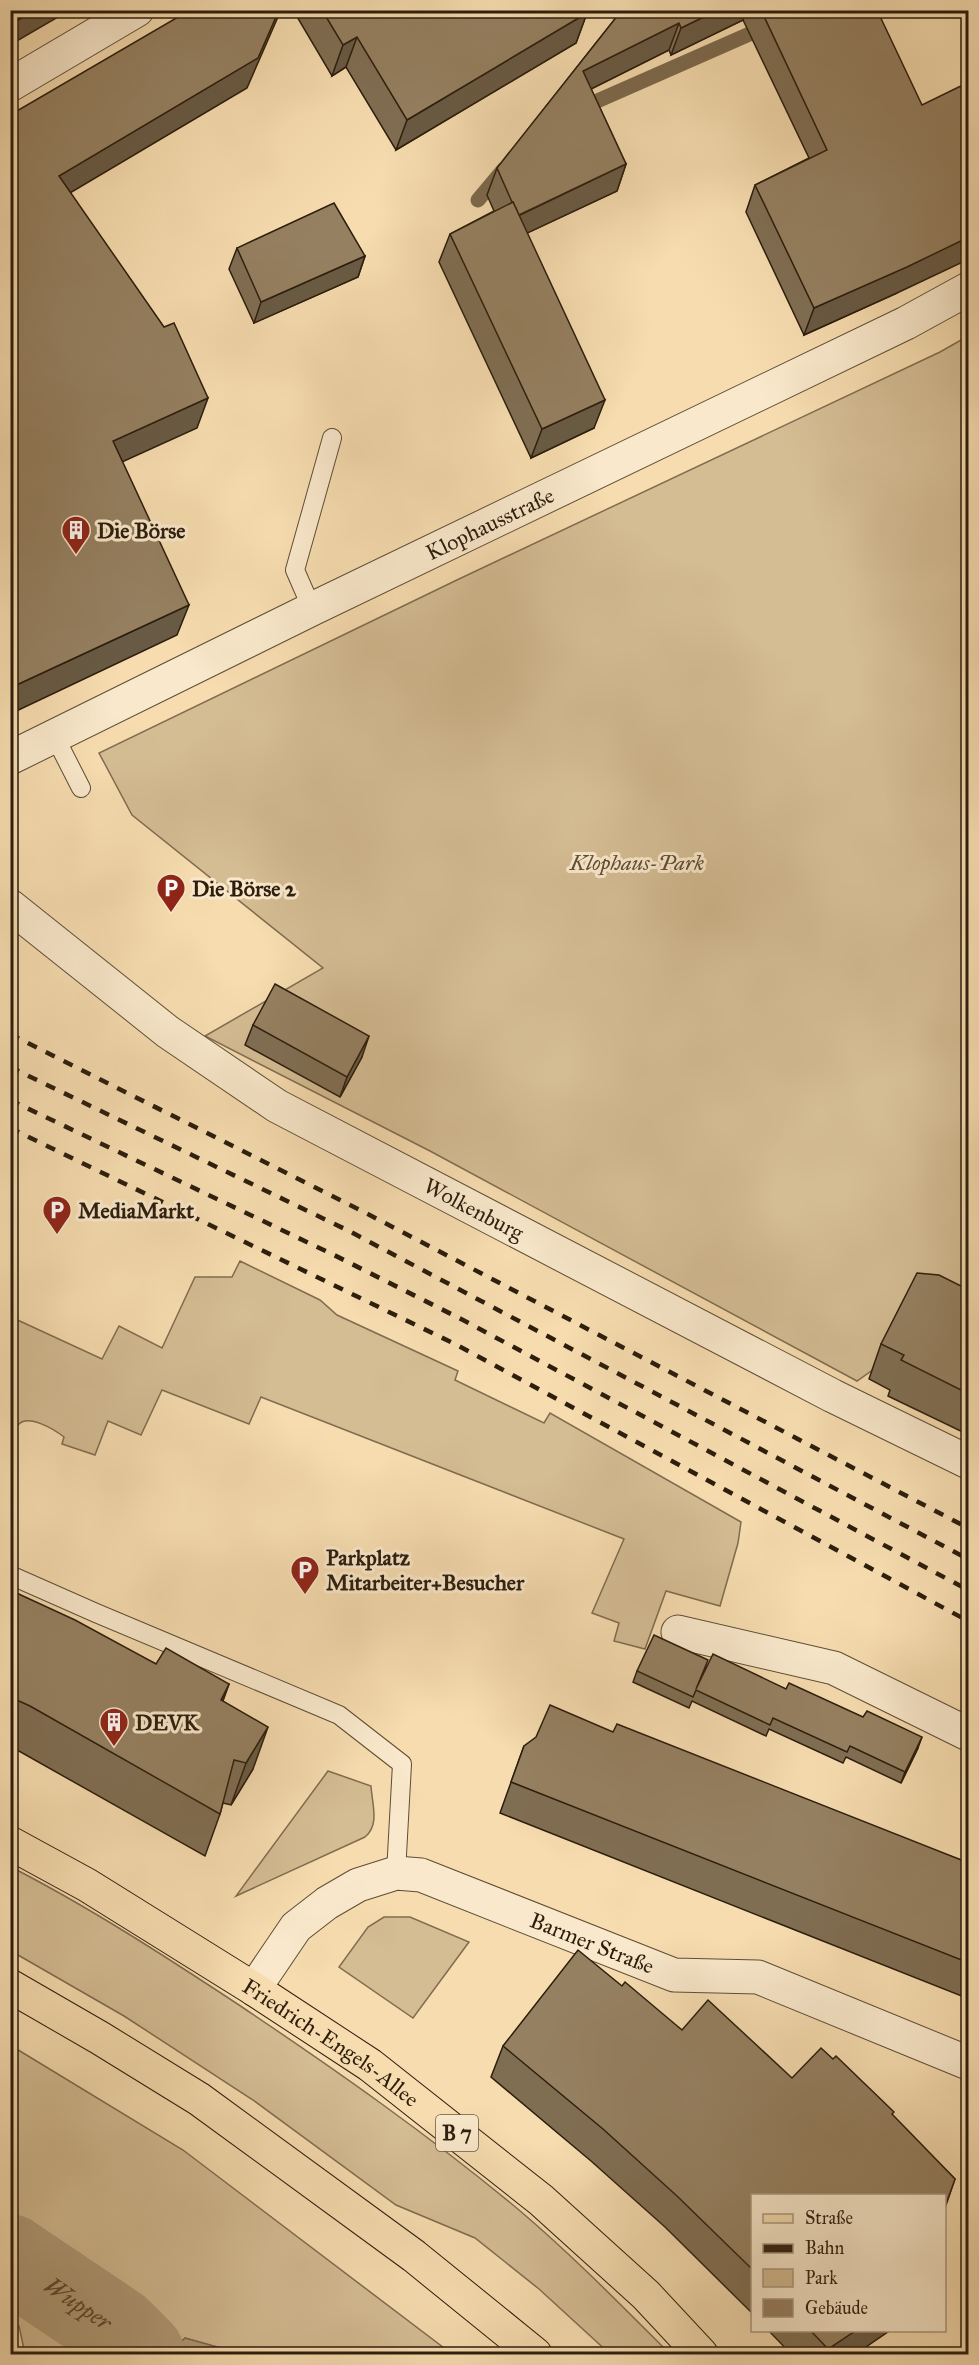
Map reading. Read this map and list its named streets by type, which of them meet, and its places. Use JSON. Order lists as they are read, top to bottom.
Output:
{
  "streets": {
    "main road": ["Friedrich-Engels-Allee", "B 7"],
    "street": ["Klophausstraße", "Wolkenburg", "Barmer Straße"]
  },
  "crossings": [
    ["Barmer Straße", "Friedrich-Engels-Allee"]
  ],
  "water": ["Wupper"],
  "parks": ["Klophaus-Park"],
  "places": {
    "building": ["Die Börse", "DEVK"],
    "parking": ["Die Börse 2", "MediaMarkt", "Parkplatz Mitarbeiter+Besucher"]
  },
  "legend": [
    "Straße",
    "Bahn",
    "Park",
    "Gebäude"
  ]
}
